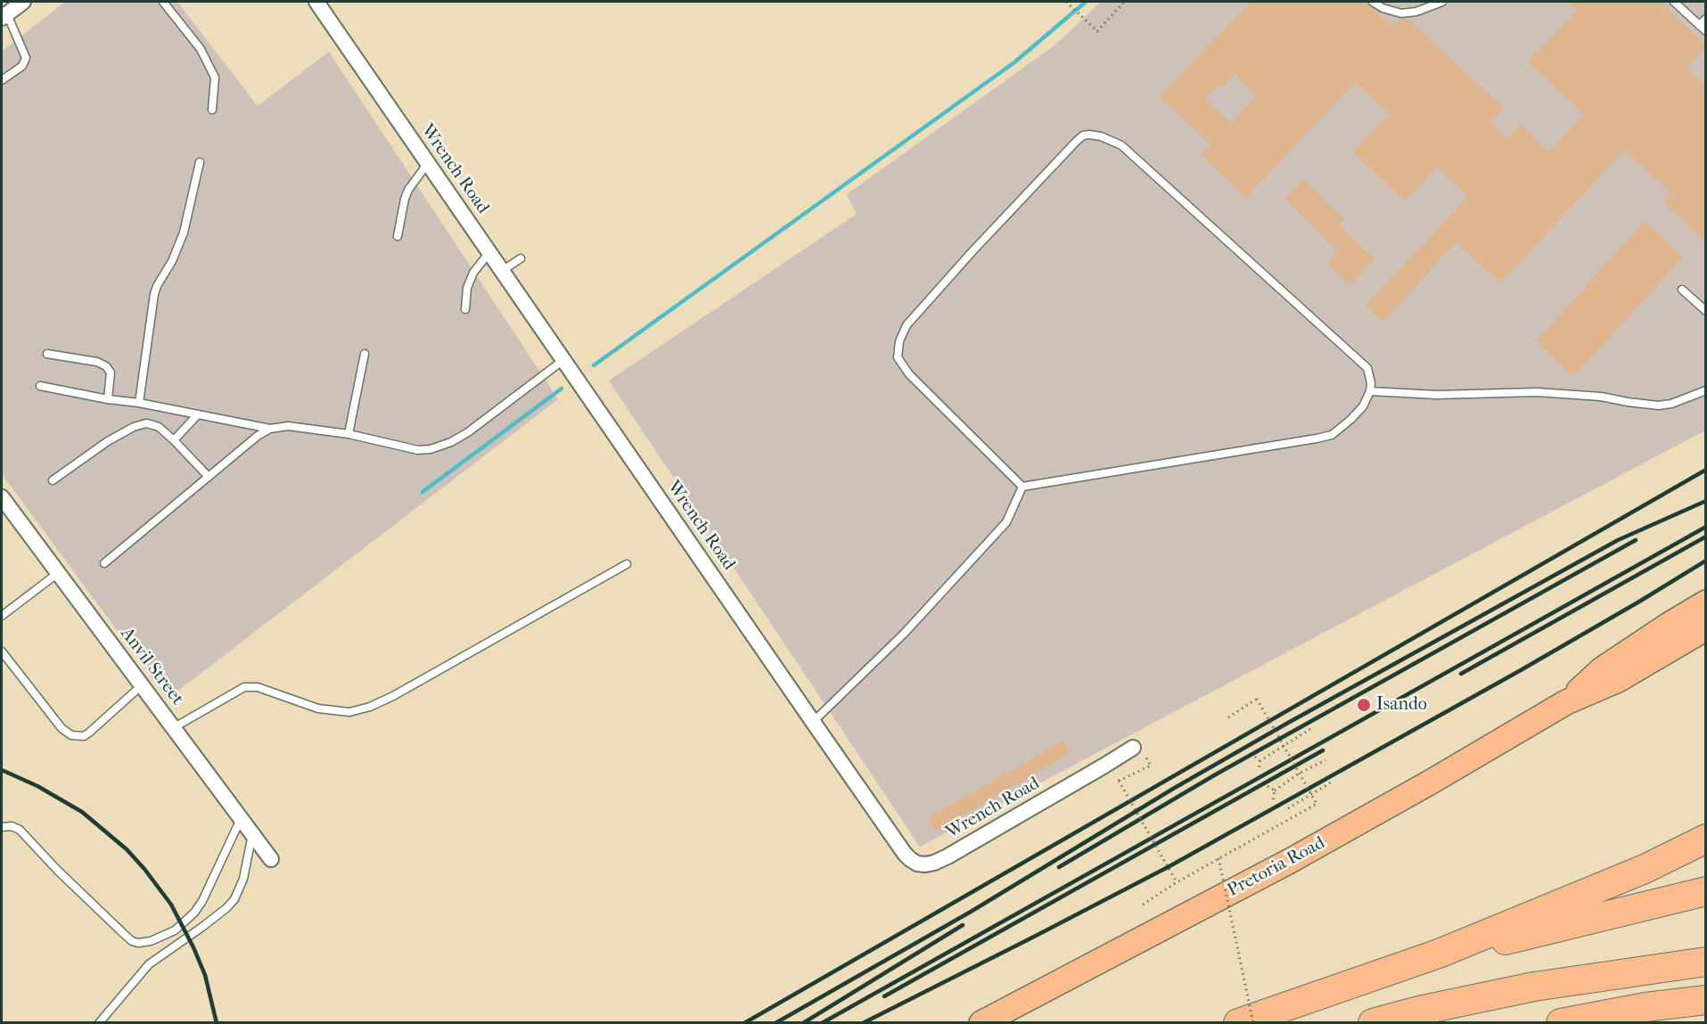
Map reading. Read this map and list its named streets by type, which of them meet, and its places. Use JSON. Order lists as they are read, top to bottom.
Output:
{
  "streets": {
    "main road": ["Pretoria Road"],
    "street": ["Wrench Road", "Anvil Street"]
  },
  "places": ["Isando"]
}
